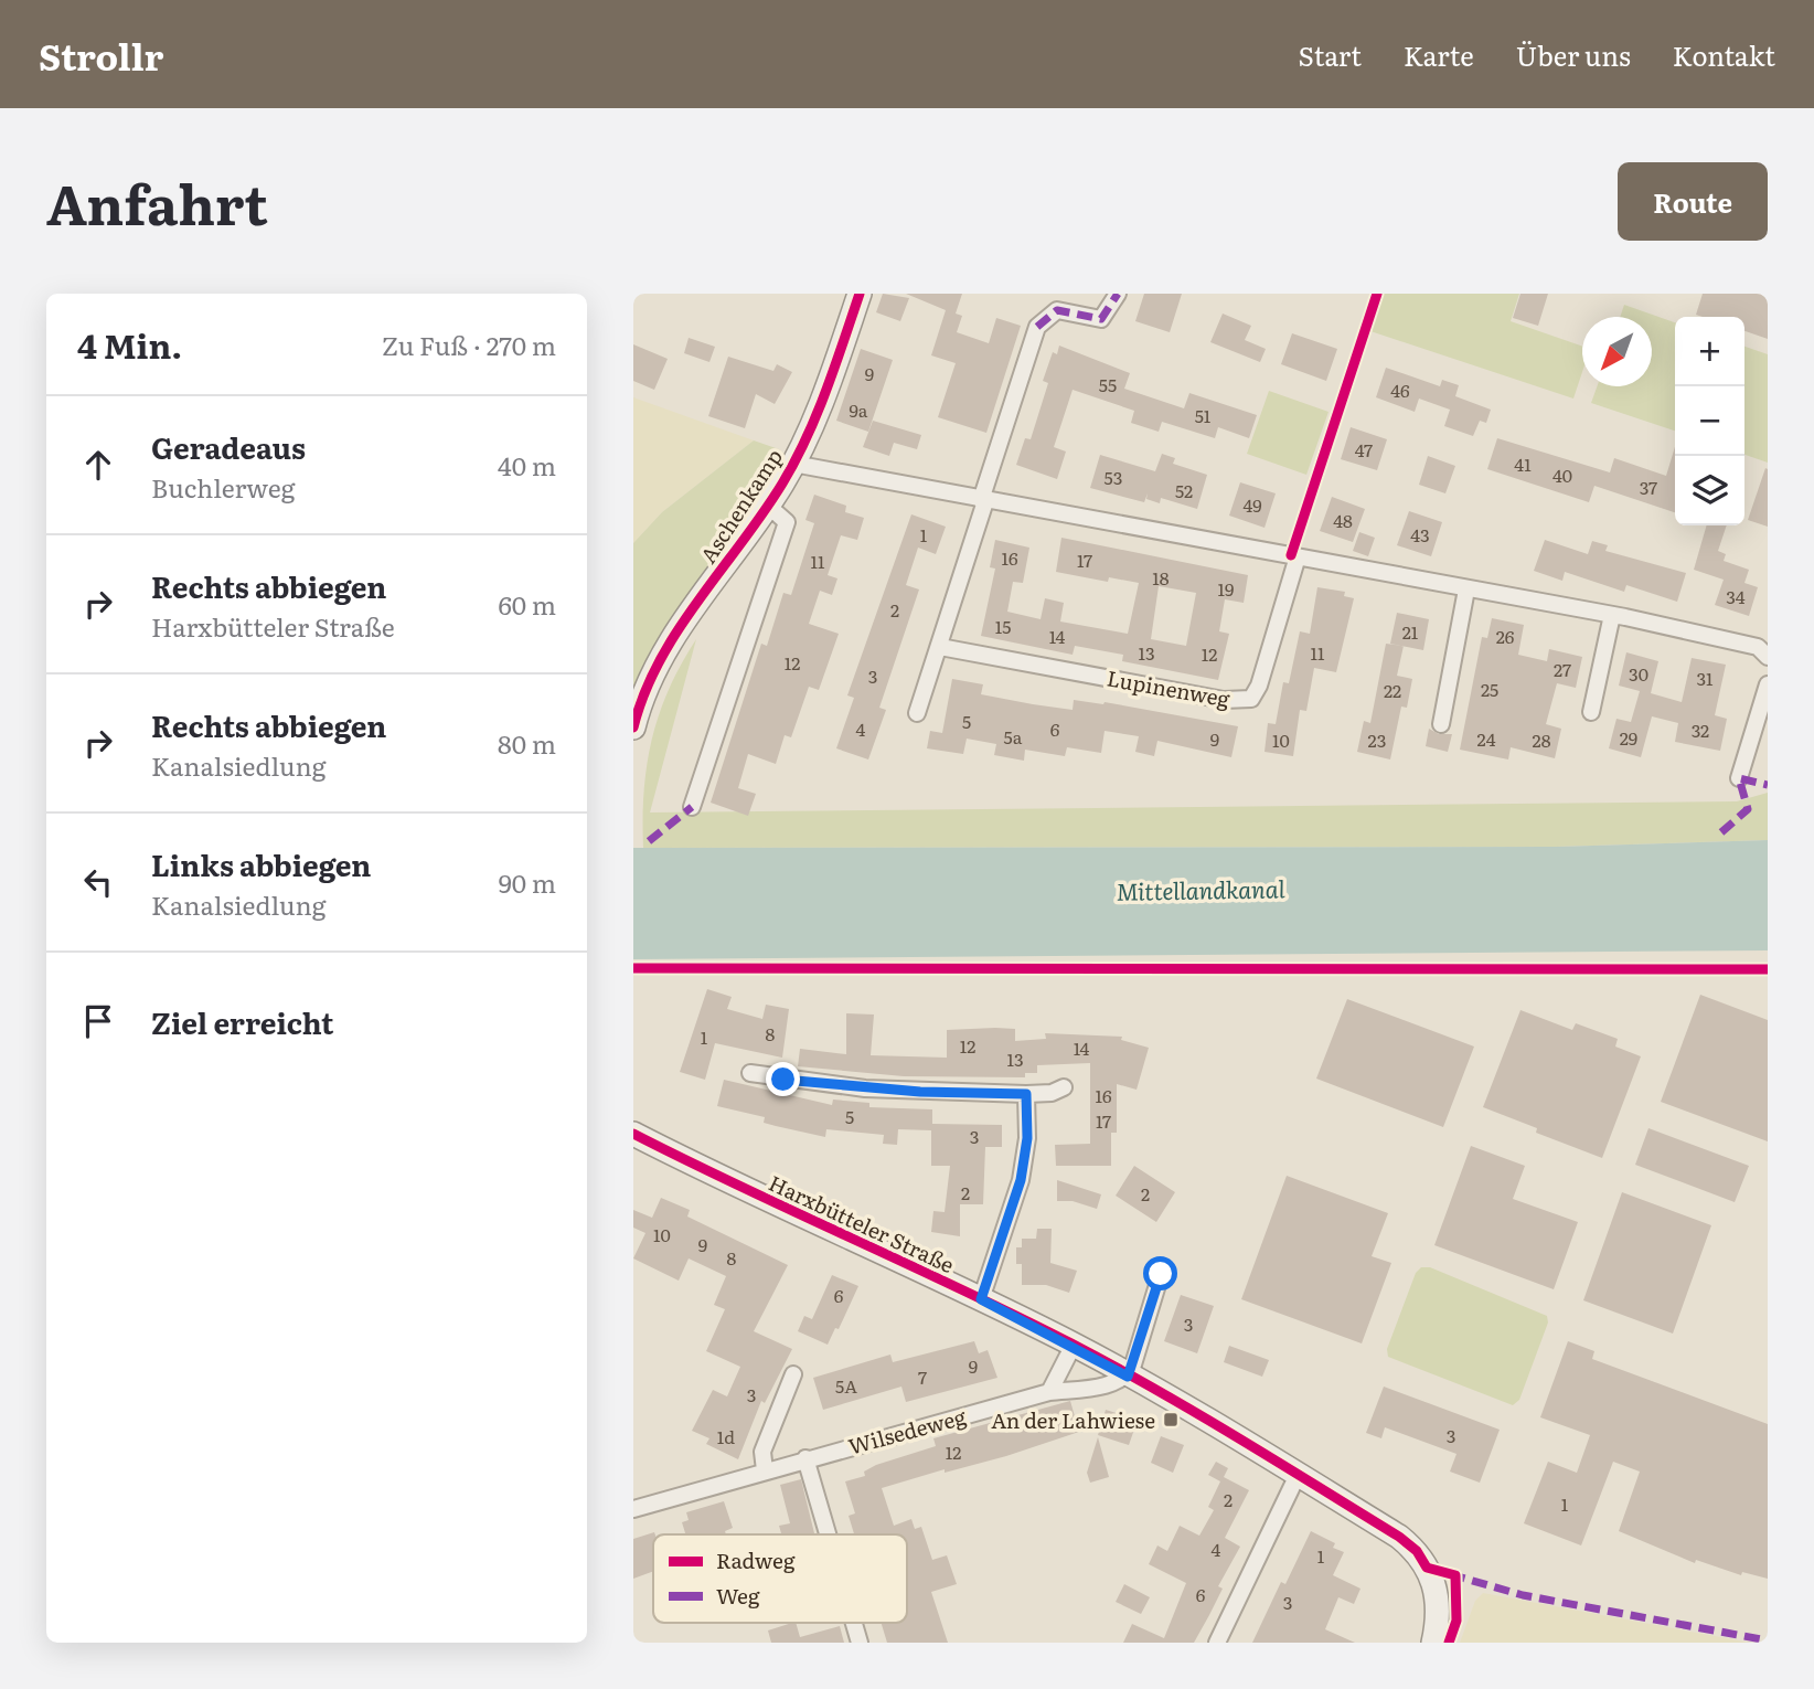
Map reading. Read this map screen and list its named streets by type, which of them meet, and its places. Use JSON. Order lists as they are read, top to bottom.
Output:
{
  "streets": {
    "street": [
      "Aschenkamp",
      "Lupinenweg",
      "Harxbütteler Straße",
      "Wilsedeweg"
    ]
  },
  "crossings": [
    ["Harxbütteler Straße", "Wilsedeweg"]
  ],
  "water": ["Mittellandkanal"],
  "places": {
    "transit": ["An der Lahwiese"]
  },
  "house_numbers": [
    "9",
    "55",
    "46",
    "9a",
    "51",
    "47",
    "41",
    "40",
    "53",
    "37",
    "52",
    "49",
    "48",
    "1",
    "43",
    "16",
    "17",
    "11",
    "18",
    "19",
    "34",
    "2",
    "15",
    "21",
    "14",
    "26",
    "13",
    "11",
    "12",
    "12",
    "27",
    "30",
    "3",
    "31",
    "25",
    "22",
    "5",
    "4",
    "6",
    "32",
    "5a",
    "29",
    "9",
    "24",
    "10",
    "23",
    "28",
    "8",
    "1",
    "12",
    "14",
    "13",
    "16",
    "5",
    "17",
    "3",
    "2",
    "2",
    "10",
    "9",
    "8",
    "6",
    "3",
    "9",
    "7",
    "5A",
    "3",
    "3",
    "1d",
    "12",
    "2",
    "1",
    "4",
    "1",
    "6",
    "3"
  ],
  "legend": ["Radweg", "Weg"],
  "north": "bottom left",
  "page": {
    "header": "Strollr",
    "nav": [
      "Start",
      "Karte",
      "Über uns",
      "Kontakt"
    ],
    "title": "Anfahrt",
    "buttons": "Route",
    "heading": ["4 Min.", "Zu Fuß · 270 m"],
    "map_buttons": ["+", "−"],
    "list": [
      ["Geradeaus", "Buchlerweg", "40 m"],
      ["Rechts abbiegen", "Harxbütteler Straße", "60 m"],
      ["Rechts abbiegen", "Kanalsiedlung", "80 m"],
      ["Links abbiegen", "Kanalsiedlung", "90 m"],
      "Ziel erreicht"
    ]
  }
}
